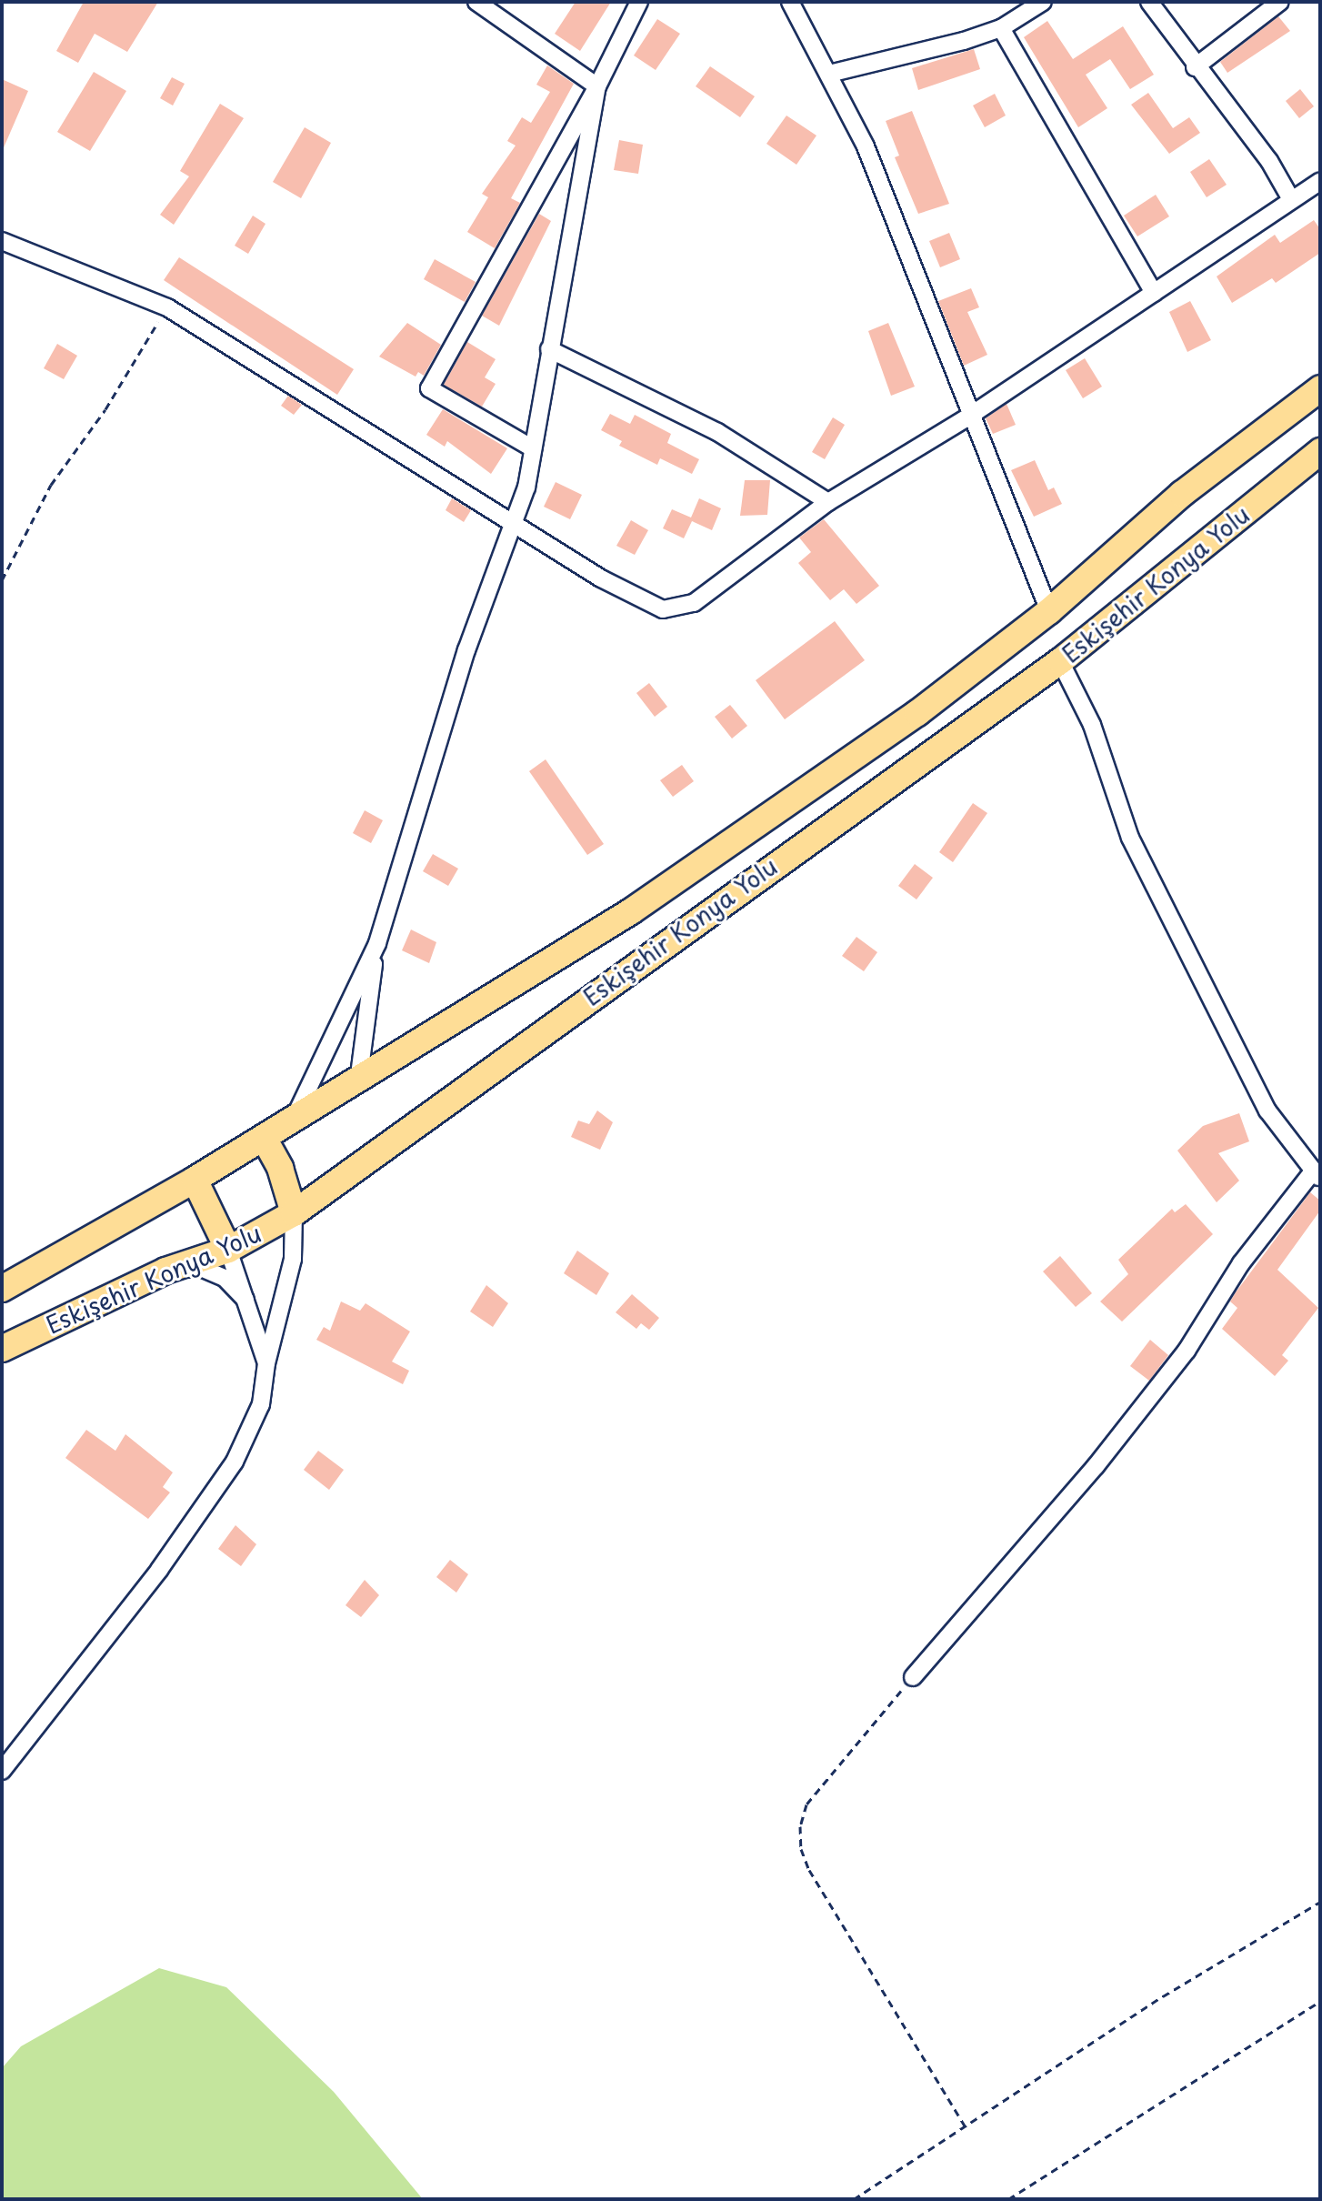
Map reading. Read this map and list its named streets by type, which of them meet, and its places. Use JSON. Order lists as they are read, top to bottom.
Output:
{
  "streets": {
    "highway": ["Eskişehir Konya Yolu"]
  }
}
